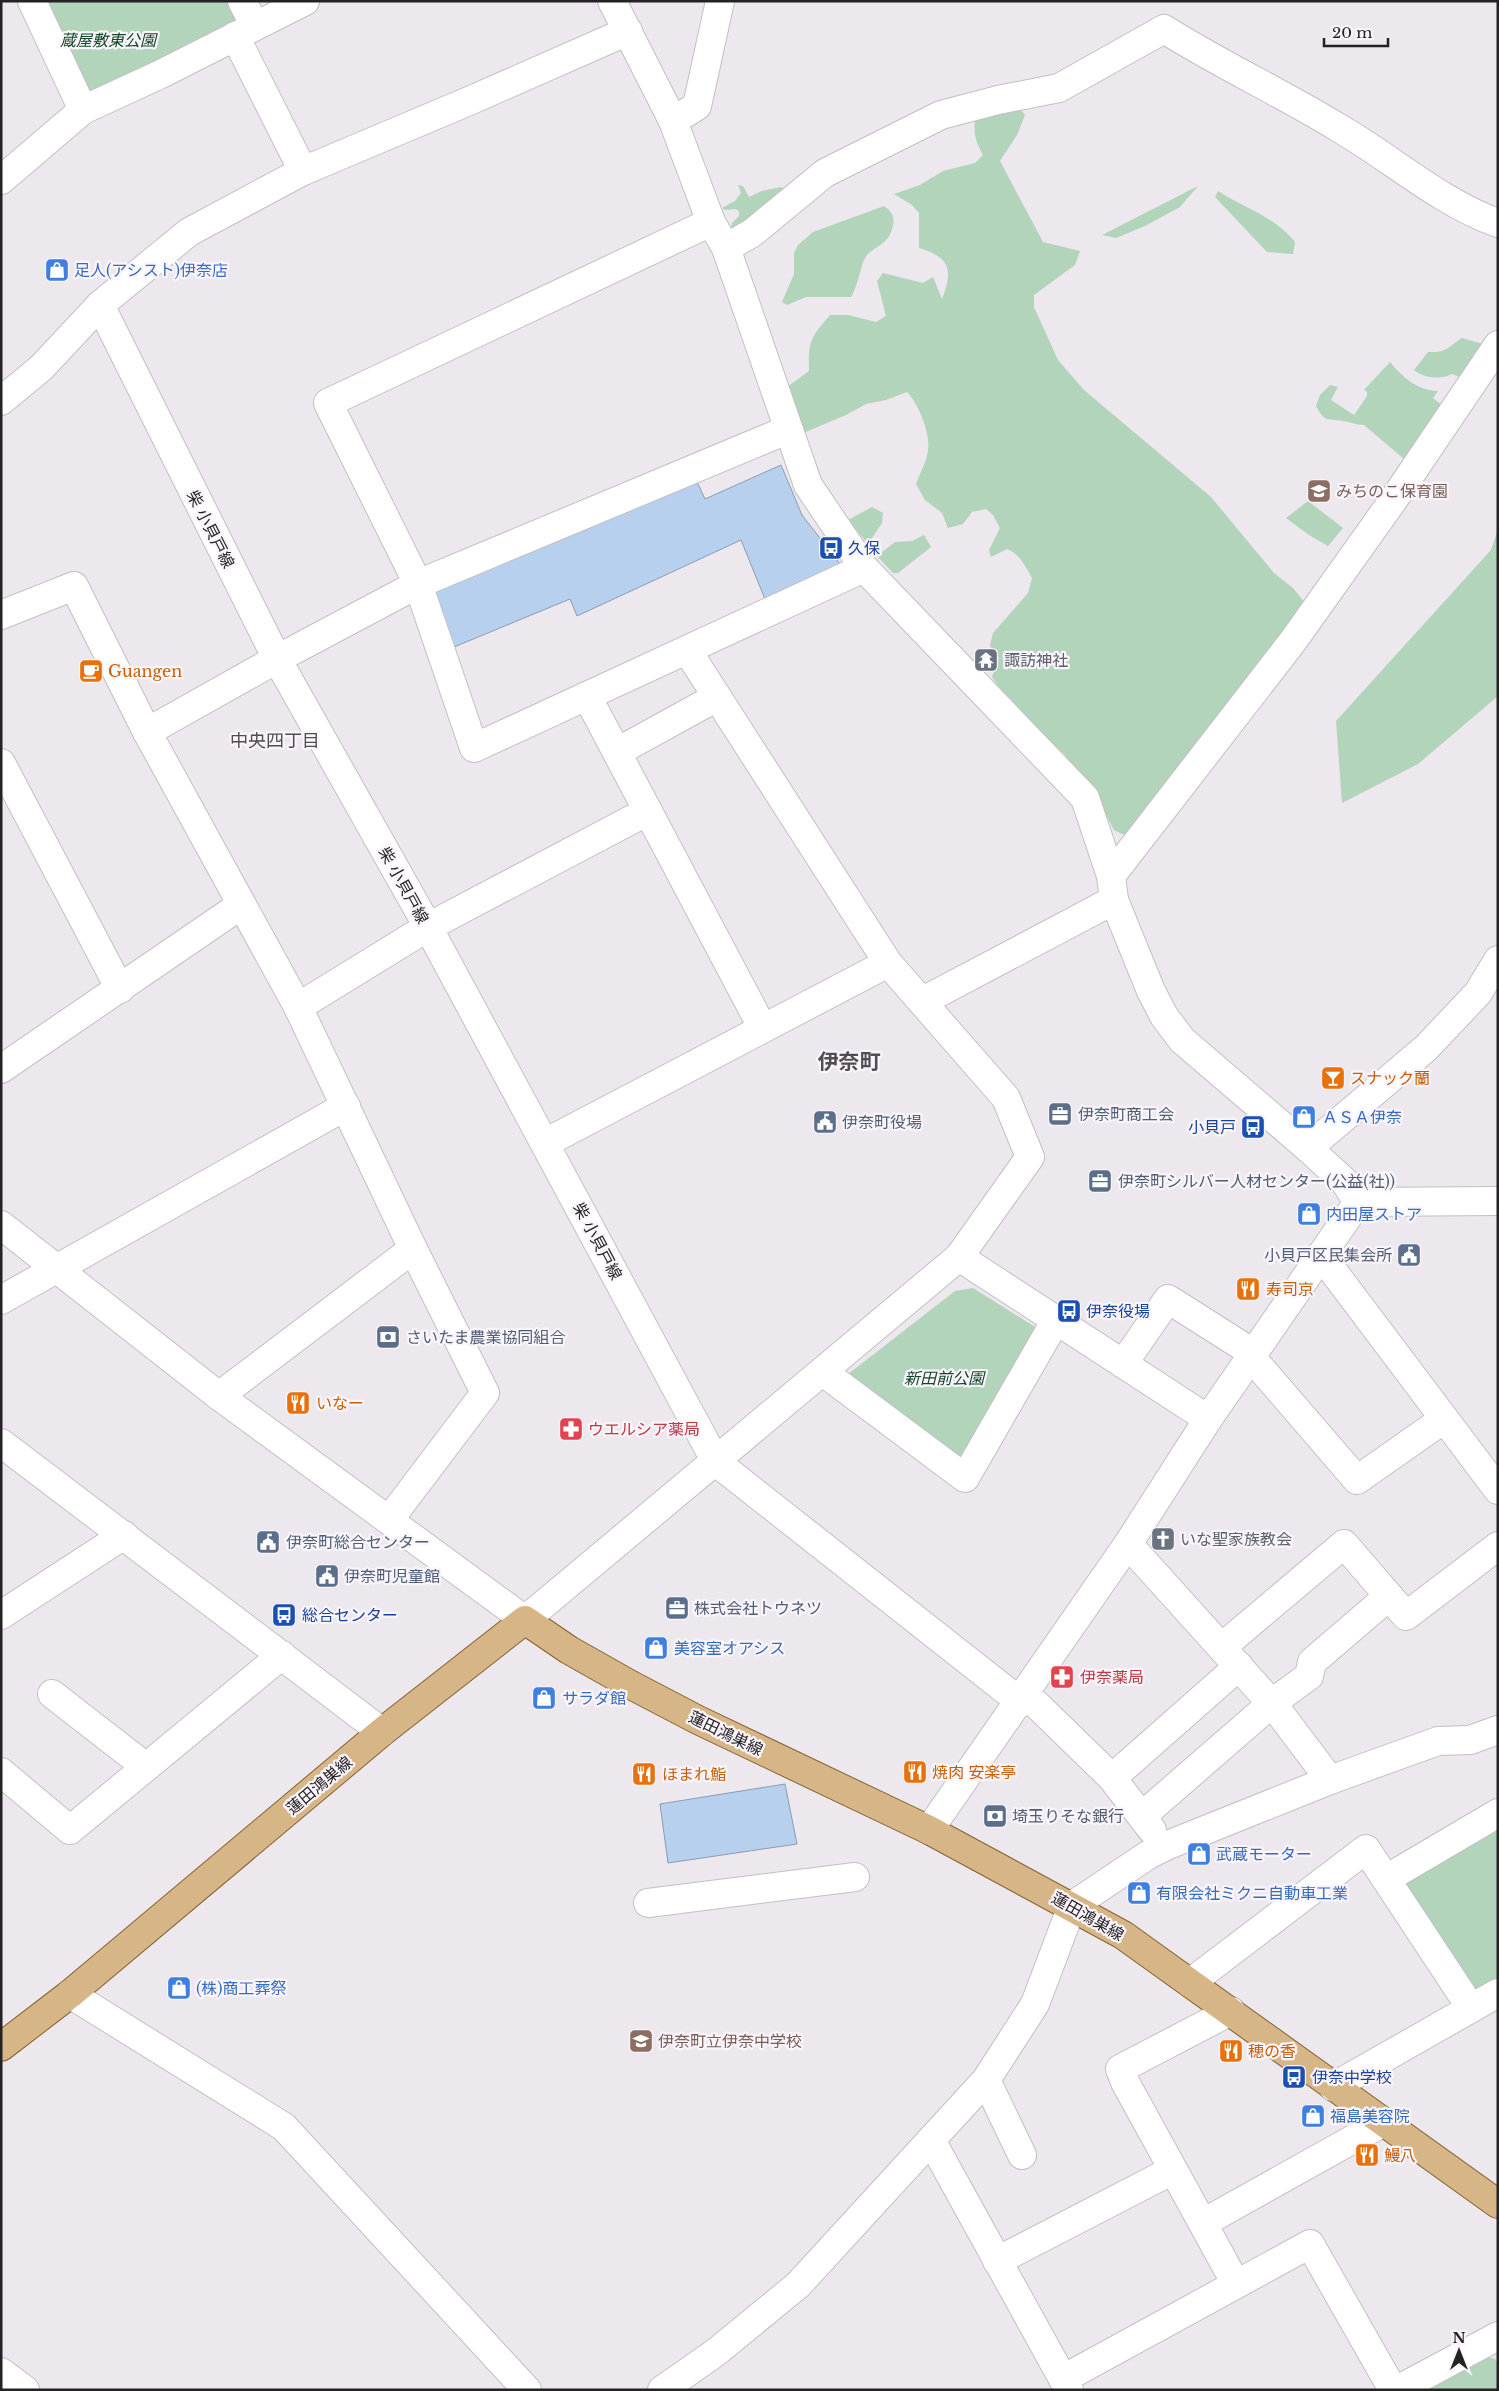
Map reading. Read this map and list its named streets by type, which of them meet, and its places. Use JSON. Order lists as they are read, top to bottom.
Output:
{
  "streets": {
    "main road": ["蓮田鴻巣線"],
    "street": ["柴 小貝戸線"]
  },
  "districts": ["中央四丁目", "伊奈町"],
  "parks": ["蔵屋敷東公園", "新田前公園"],
  "places": {
    "shop": [
      "足人(アシスト)伊奈店",
      "ＡＳＡ伊奈",
      "内田屋ストア",
      "美容室オアシス",
      "サラダ館",
      "武蔵モーター",
      "有限会社ミクニ自動車工業",
      "(株)商工葬祭",
      "福島美容院"
    ],
    "school or university": ["みちのこ保育園", "伊奈町立伊奈中学校"],
    "bus stop": [
      "久保",
      "小貝戸",
      "伊奈役場",
      "総合センター",
      "伊奈中学校"
    ],
    "temple": ["諏訪神社"],
    "cafe": ["Guangen"],
    "bar": ["スナック蘭"],
    "office": ["伊奈町商工会", "伊奈町シルバー人材センター(公益(社))", "株式会社トウネツ"],
    "public building": [
      "伊奈町役場",
      "小貝戸区民集会所",
      "伊奈町総合センター",
      "伊奈町児童館"
    ],
    "restaurant": [
      "寿司京",
      "いなー",
      "焼肉 安楽亭",
      "ほまれ鮨",
      "穂の香",
      "鰻八"
    ],
    "bank": ["さいたま農業協同組合", "埼玉りそな銀行"],
    "pharmacy": ["ウエルシア薬局", "伊奈薬局"],
    "church": ["いな聖家族教会"]
  },
  "scale_bar": "20 m",
  "north": "top"
}
